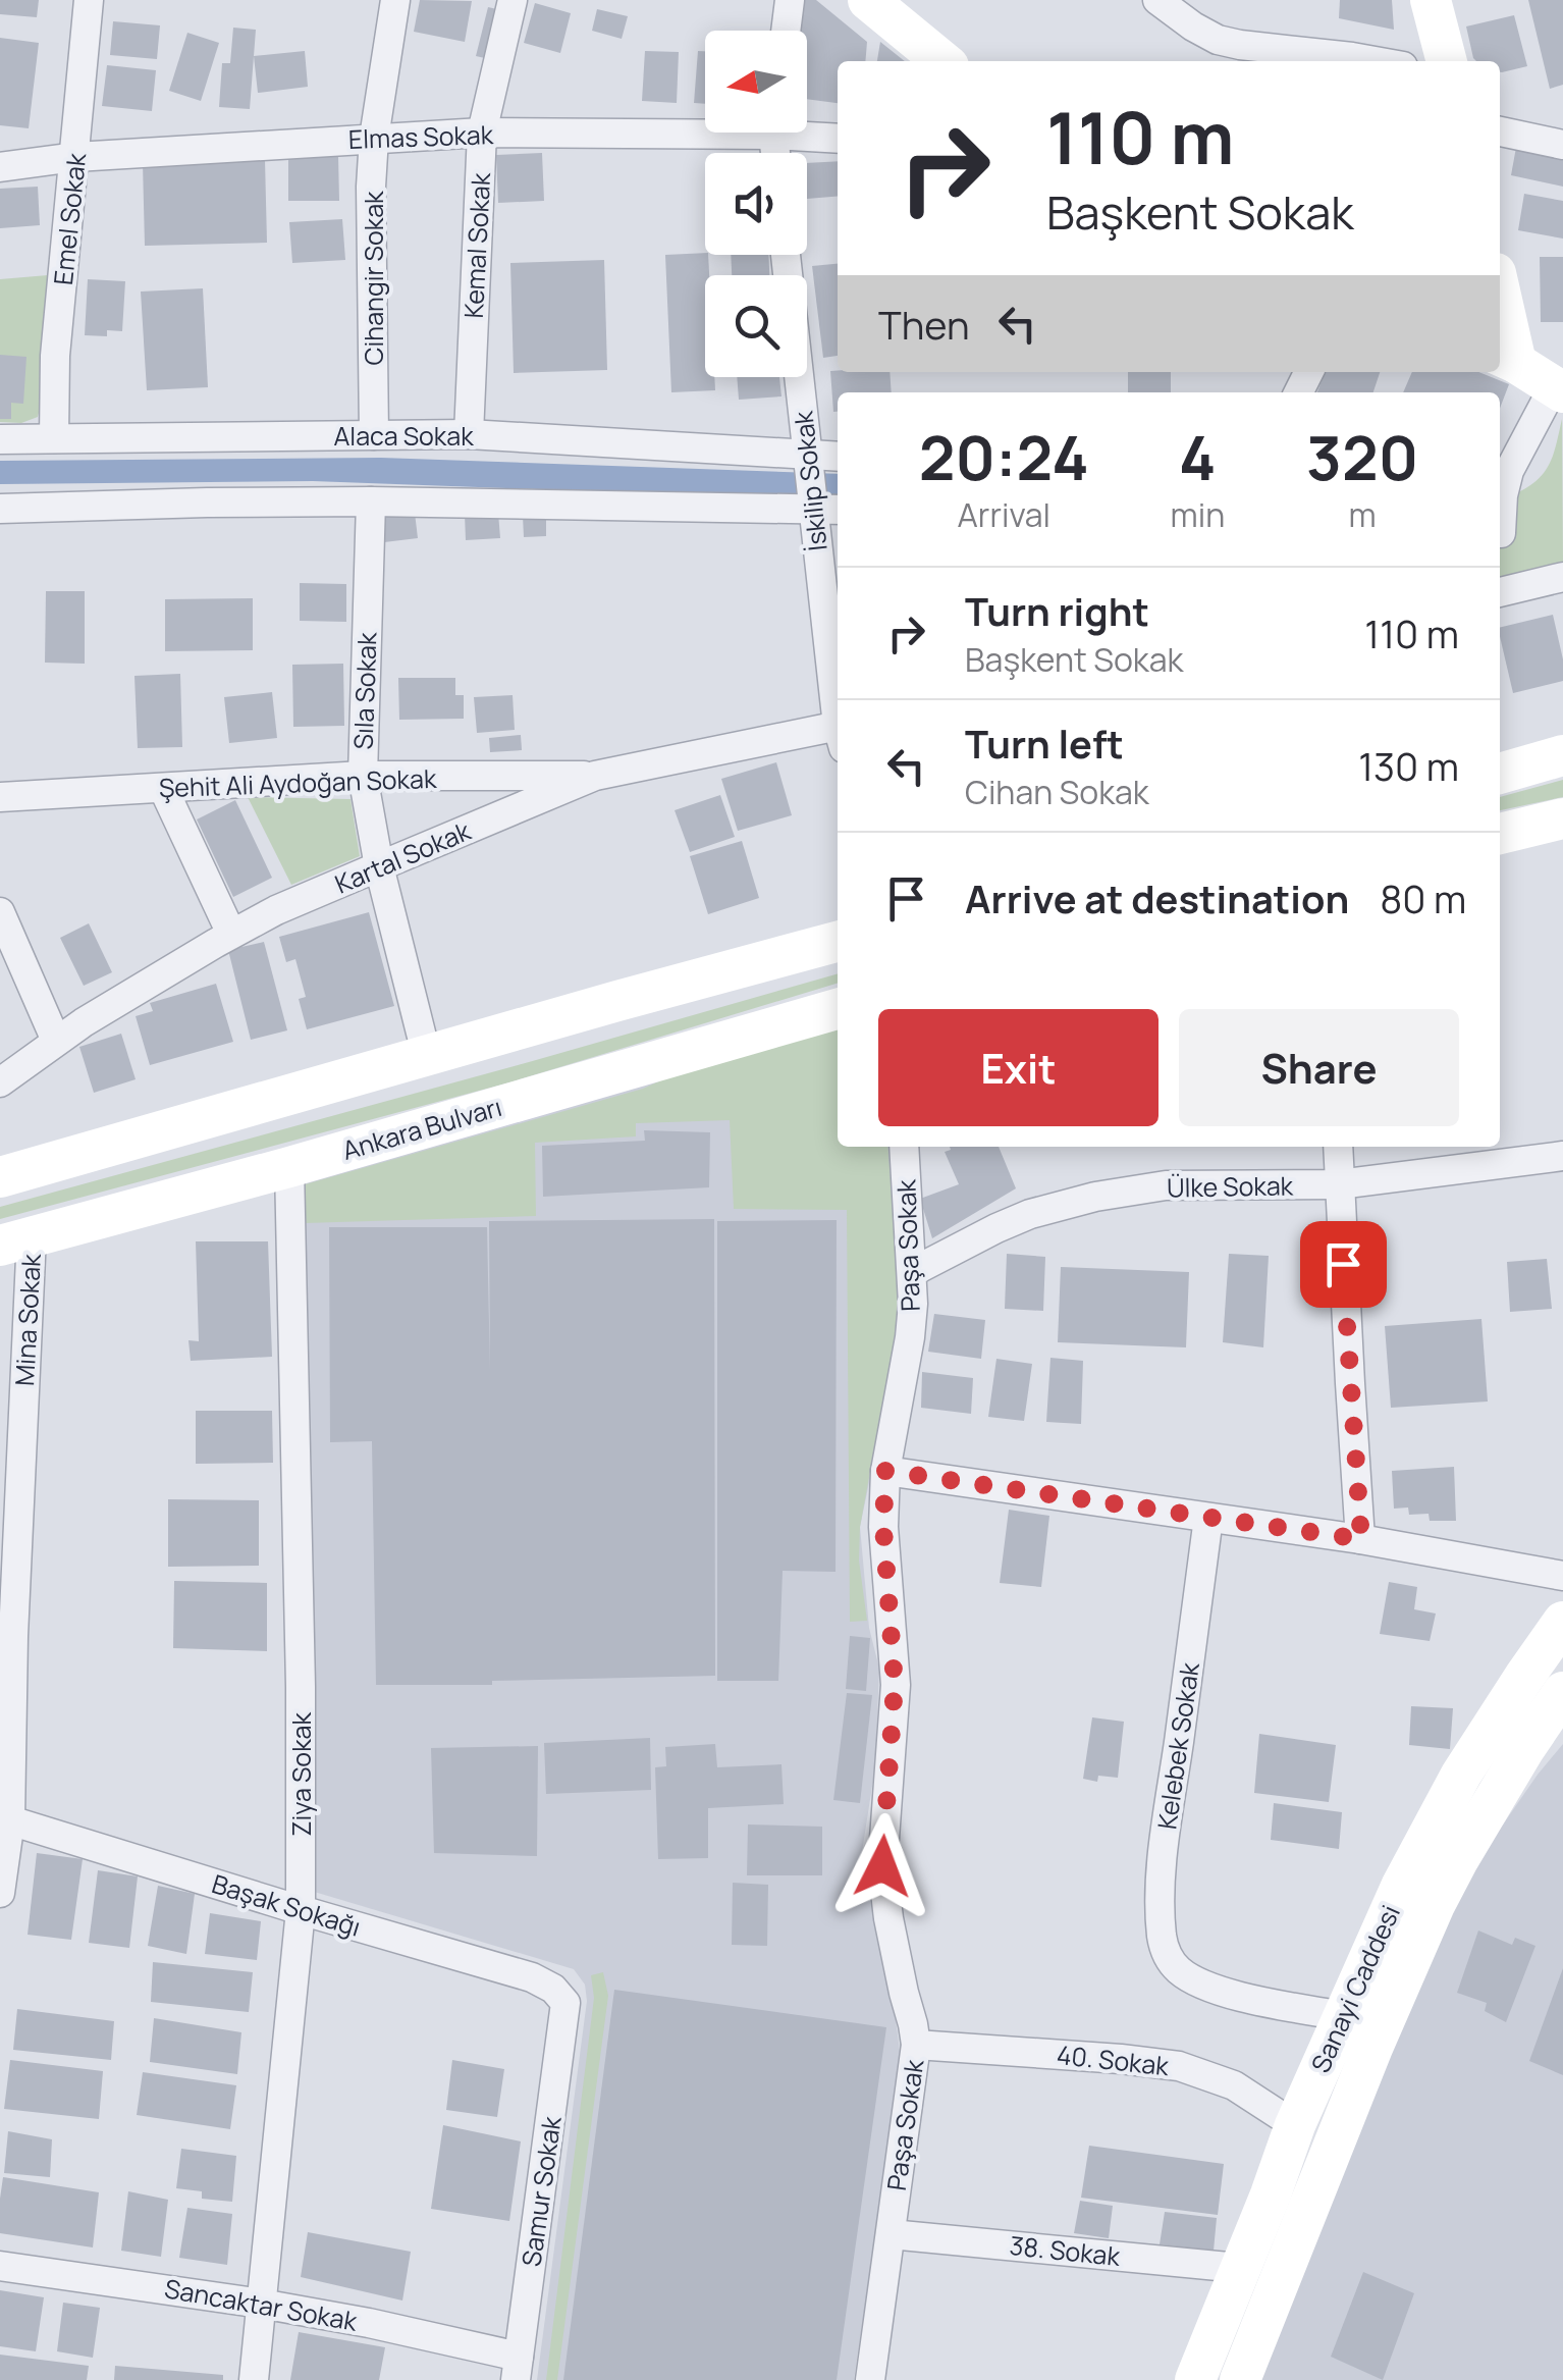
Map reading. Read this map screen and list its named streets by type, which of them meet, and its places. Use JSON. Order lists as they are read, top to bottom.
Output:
{
  "streets": {
    "main road": ["Ankara Bulvarı", "Sanayi Caddesi"],
    "street": [
      "Elmas Sokak",
      "Emel Sokak",
      "Kemal Sokak",
      "Cihangir Sokak",
      "Alaca Sokak",
      "İskilip Sokak",
      "Sıla Sokak",
      "Şehit Ali Aydoğan Sokak",
      "Kartal Sokak",
      "Ülke Sokak",
      "Paşa Sokak",
      "Mina Sokak",
      "Kelebek Sokak",
      "Ziya Sokak",
      "Başak Sokağı",
      "40. Sokak",
      "Samur Sokak",
      "38. Sokak",
      "Sancaktar Sokak"
    ]
  },
  "crossings": [
    ["Elmas Sokak", "Emel Sokak"],
    ["Elmas Sokak", "Kemal Sokak"],
    ["Elmas Sokak", "Cihangir Sokak"],
    ["Emel Sokak", "Alaca Sokak"],
    ["Kemal Sokak", "Alaca Sokak"],
    ["Cihangir Sokak", "Alaca Sokak"],
    ["Alaca Sokak", "İskilip Sokak"],
    ["Sıla Sokak", "Şehit Ali Aydoğan Sokak"],
    ["Sıla Sokak", "Kartal Sokak"],
    ["Şehit Ali Aydoğan Sokak", "Kartal Sokak"],
    ["Ankara Bulvarı", "Mina Sokak"],
    ["Ankara Bulvarı", "Ziya Sokak"],
    ["Ülke Sokak", "Paşa Sokak"],
    ["Paşa Sokak", "40. Sokak"],
    ["Paşa Sokak", "38. Sokak"],
    ["Mina Sokak", "Başak Sokağı"],
    ["Kelebek Sokak", "Sanayi Caddesi"],
    ["Ziya Sokak", "Başak Sokağı"],
    ["Ziya Sokak", "Sancaktar Sokak"],
    ["Başak Sokağı", "Samur Sokak"],
    ["Sanayi Caddesi", "40. Sokak"],
    ["Sanayi Caddesi", "38. Sokak"],
    ["Samur Sokak", "Sancaktar Sokak"]
  ],
  "north": "left",
  "page": {
    "turn": ["110 m", "Başkent Sokak"],
    "then": "Then",
    "eta": [
      "20:24",
      "Arrival",
      "4",
      "min",
      "320",
      "m"
    ],
    "list": [
      {
        "name": "Turn right",
        "note": "Başkent Sokak",
        "value": "110 m"
      },
      {
        "name": "Turn left",
        "note": "Cihan Sokak",
        "value": "130 m"
      },
      {
        "name": "Arrive at destination",
        "value": "80 m"
      }
    ],
    "buttons": ["Exit", "Share"]
  }
}
